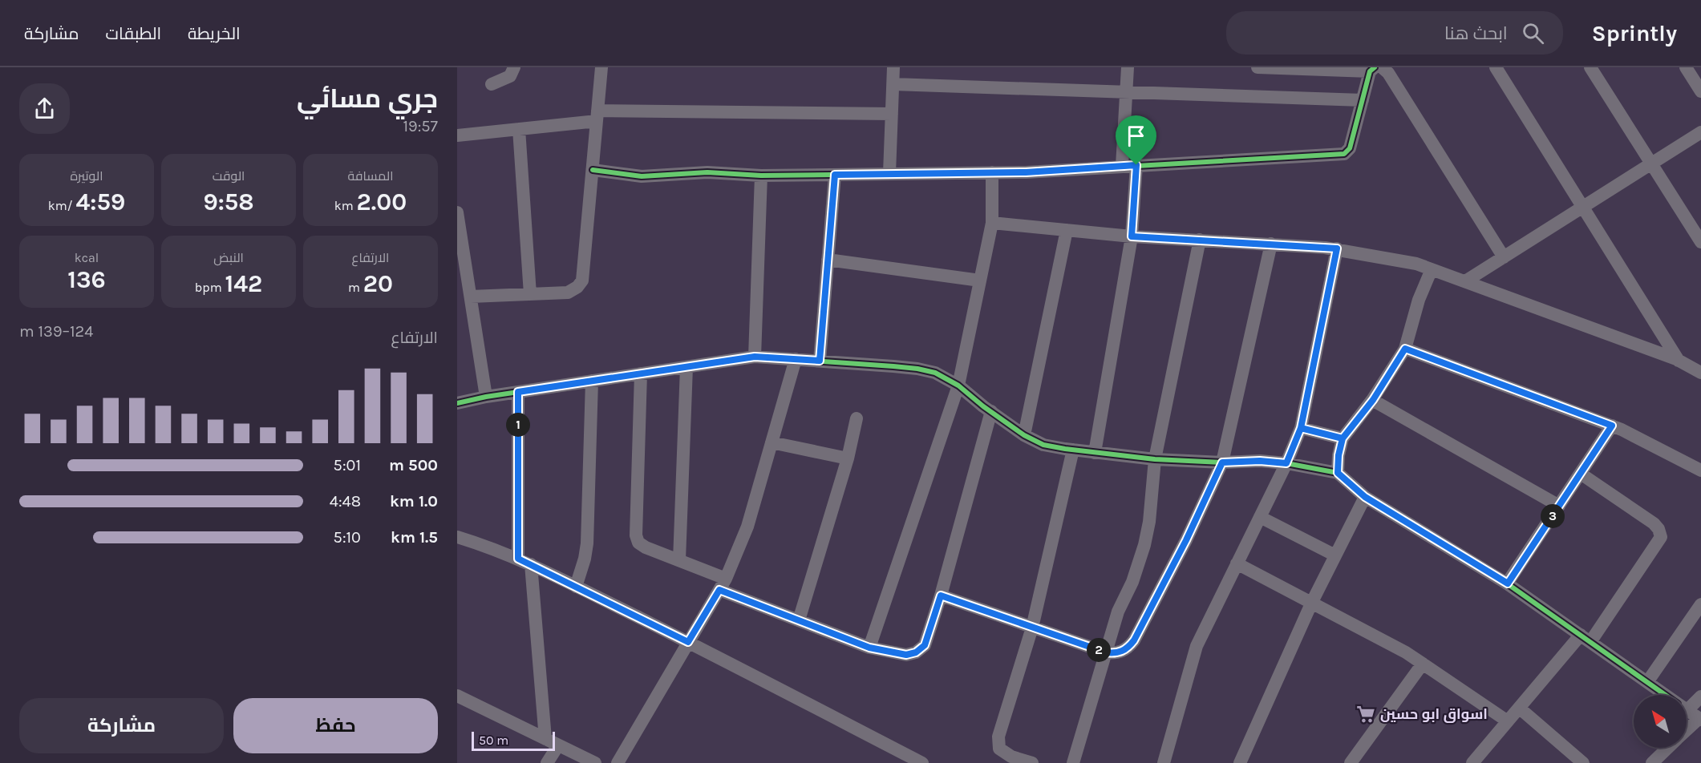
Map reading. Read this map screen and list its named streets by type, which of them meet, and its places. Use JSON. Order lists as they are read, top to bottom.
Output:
{
  "places": {
    "supermarket": ["اسواق ابو حسين"]
  },
  "scale_bar": "50 m",
  "north": "top left",
  "page": {
    "header": "Sprintly",
    "search": "ابحث هنا",
    "nav": ["الخريطة", "الطبقات", "مشاركة"],
    "heading": ["جري مسائي", "19:57"],
    "stats": [
      ["المسافة", "2.00 km"],
      ["الوقت", "9:58"],
      ["الوتيرة", "4:59 /km"],
      ["الارتفاع", "20 m"],
      ["النبض", "142 bpm"],
      ["kcal", "136"]
    ],
    "chart": ["الارتفاع", "124–139 m"],
    "pins": ["1", "3", "2"],
    "list": [
      {
        "name": "500 m",
        "note": "5:01"
      },
      {
        "name": "1.0 km",
        "note": "4:48"
      },
      {
        "name": "1.5 km",
        "note": "5:10"
      }
    ],
    "buttons": ["حفظ", "مشاركة"],
    "scale": "50 m"
  }
}
